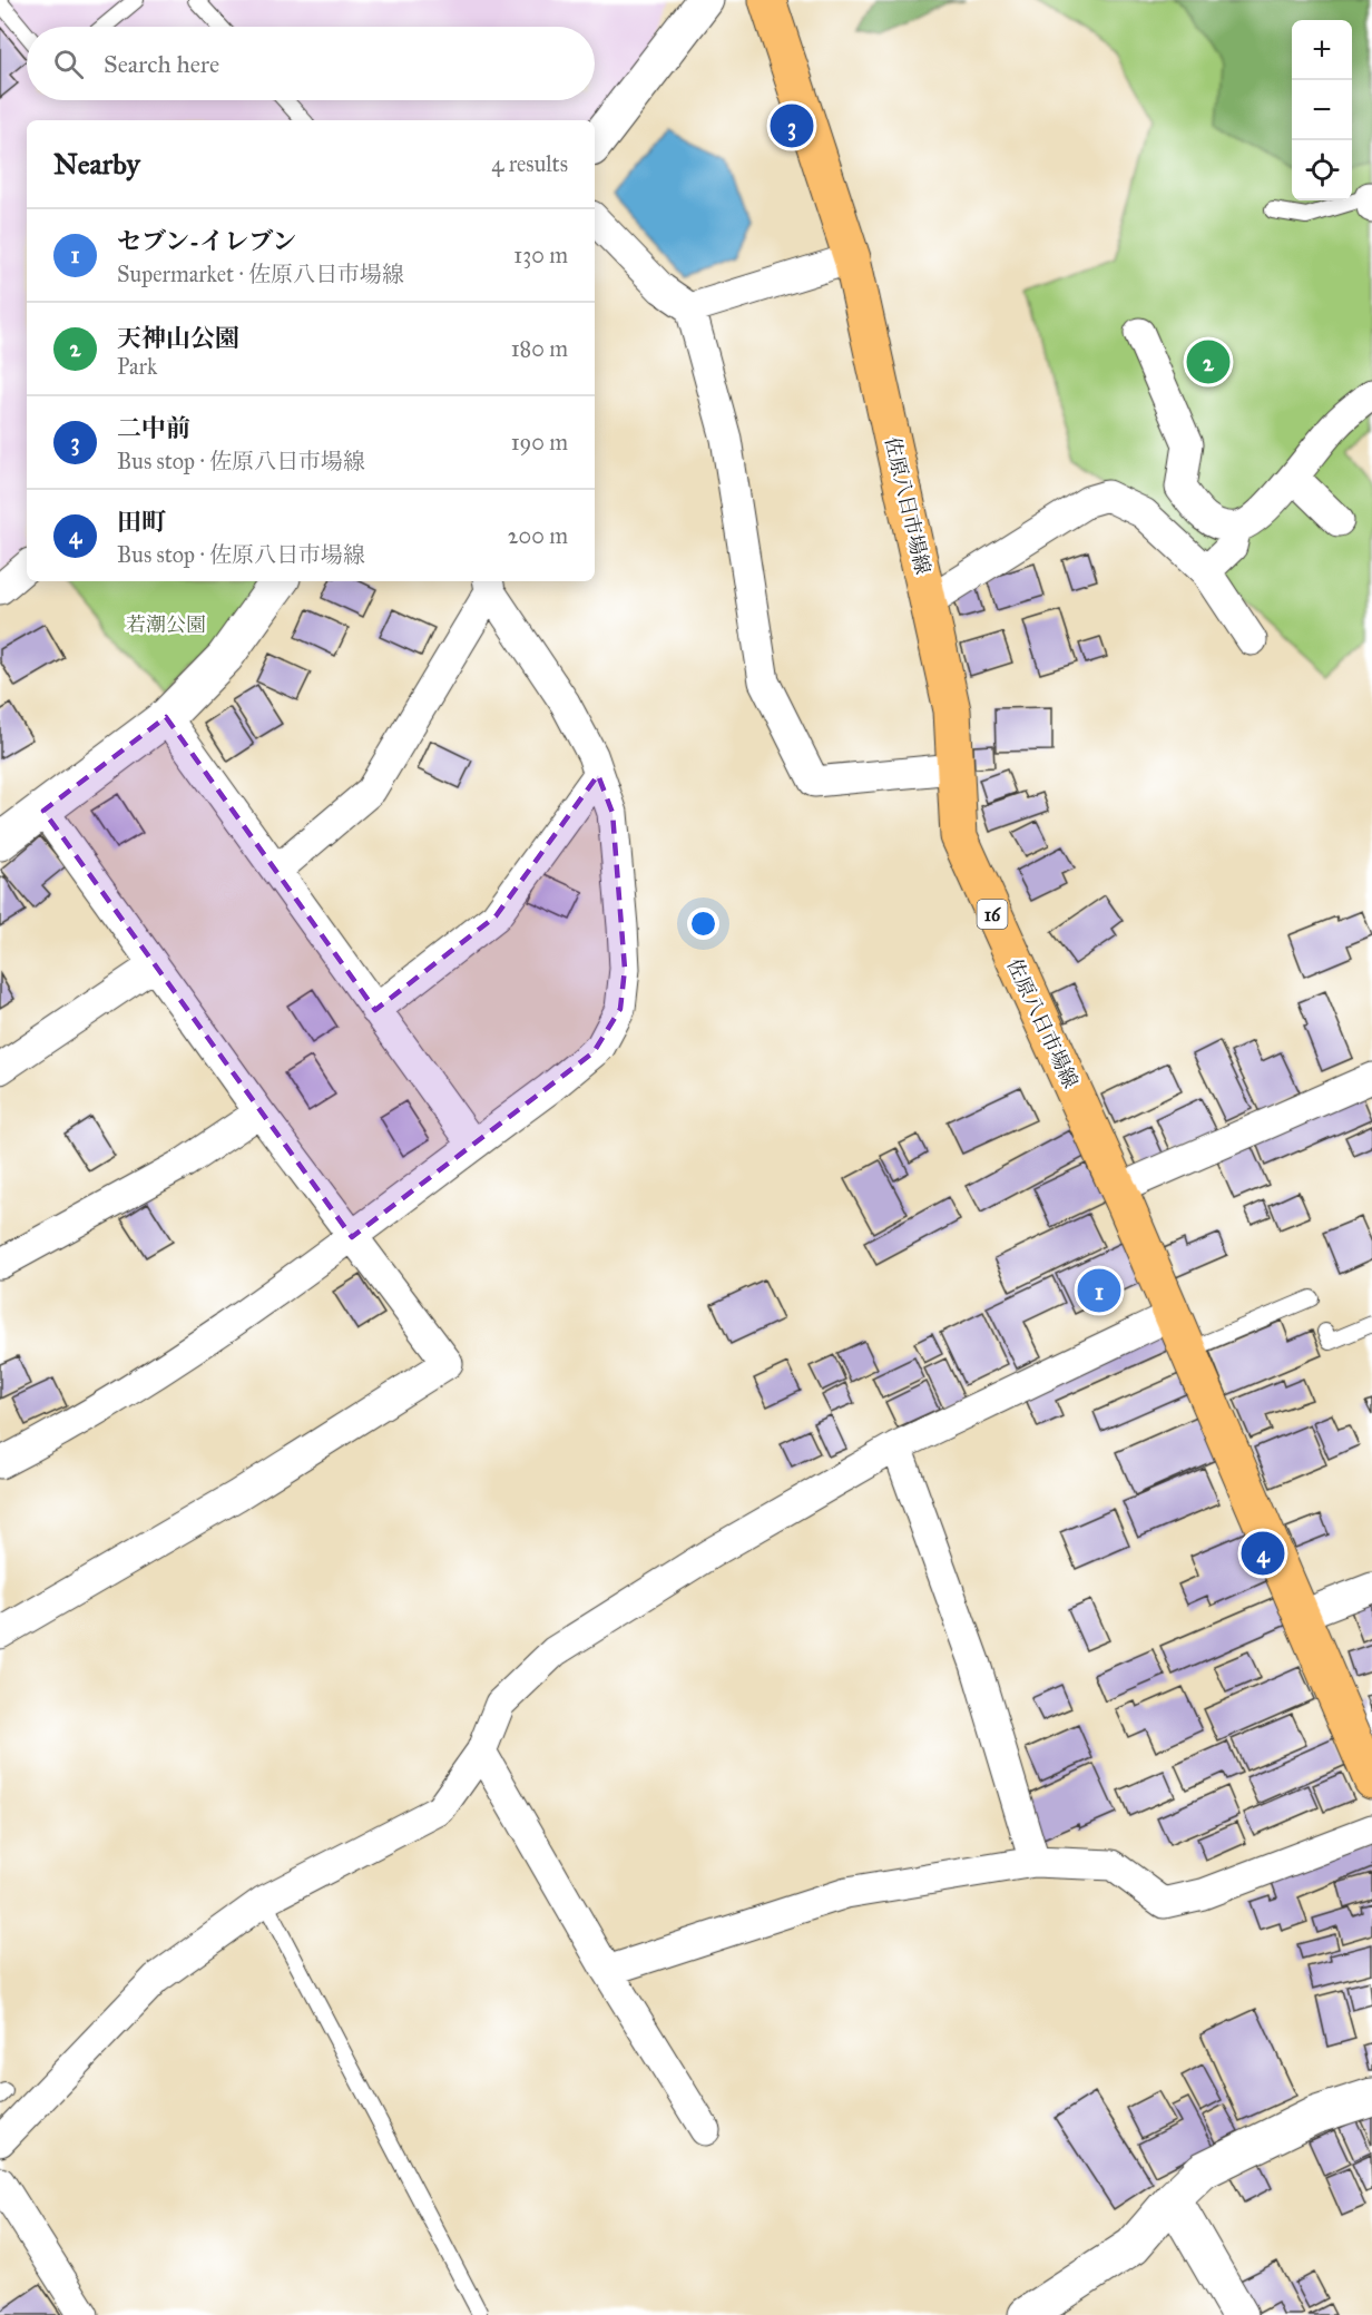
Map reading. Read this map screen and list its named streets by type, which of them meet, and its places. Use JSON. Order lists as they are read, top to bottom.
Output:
{
  "streets": {
    "main road": ["佐原八日市場線", "16"]
  },
  "parks": ["若潮公園"],
  "page": {
    "map_buttons": ["+", "−"],
    "search": "Search here",
    "pins": [
      "3",
      "2",
      "1",
      "4"
    ],
    "heading": ["Nearby", "4 results"],
    "list": [
      {
        "mark": "1",
        "name": "セブン-イレブン",
        "note": "Supermarket · 佐原八日市場線",
        "value": "130 m"
      },
      {
        "mark": "2",
        "name": "天神山公園",
        "note": "Park",
        "value": "180 m"
      },
      {
        "mark": "3",
        "name": "二中前",
        "note": "Bus stop · 佐原八日市場線",
        "value": "190 m"
      },
      {
        "mark": "4",
        "name": "田町",
        "note": "Bus stop · 佐原八日市場線",
        "value": "200 m"
      }
    ]
  }
}
